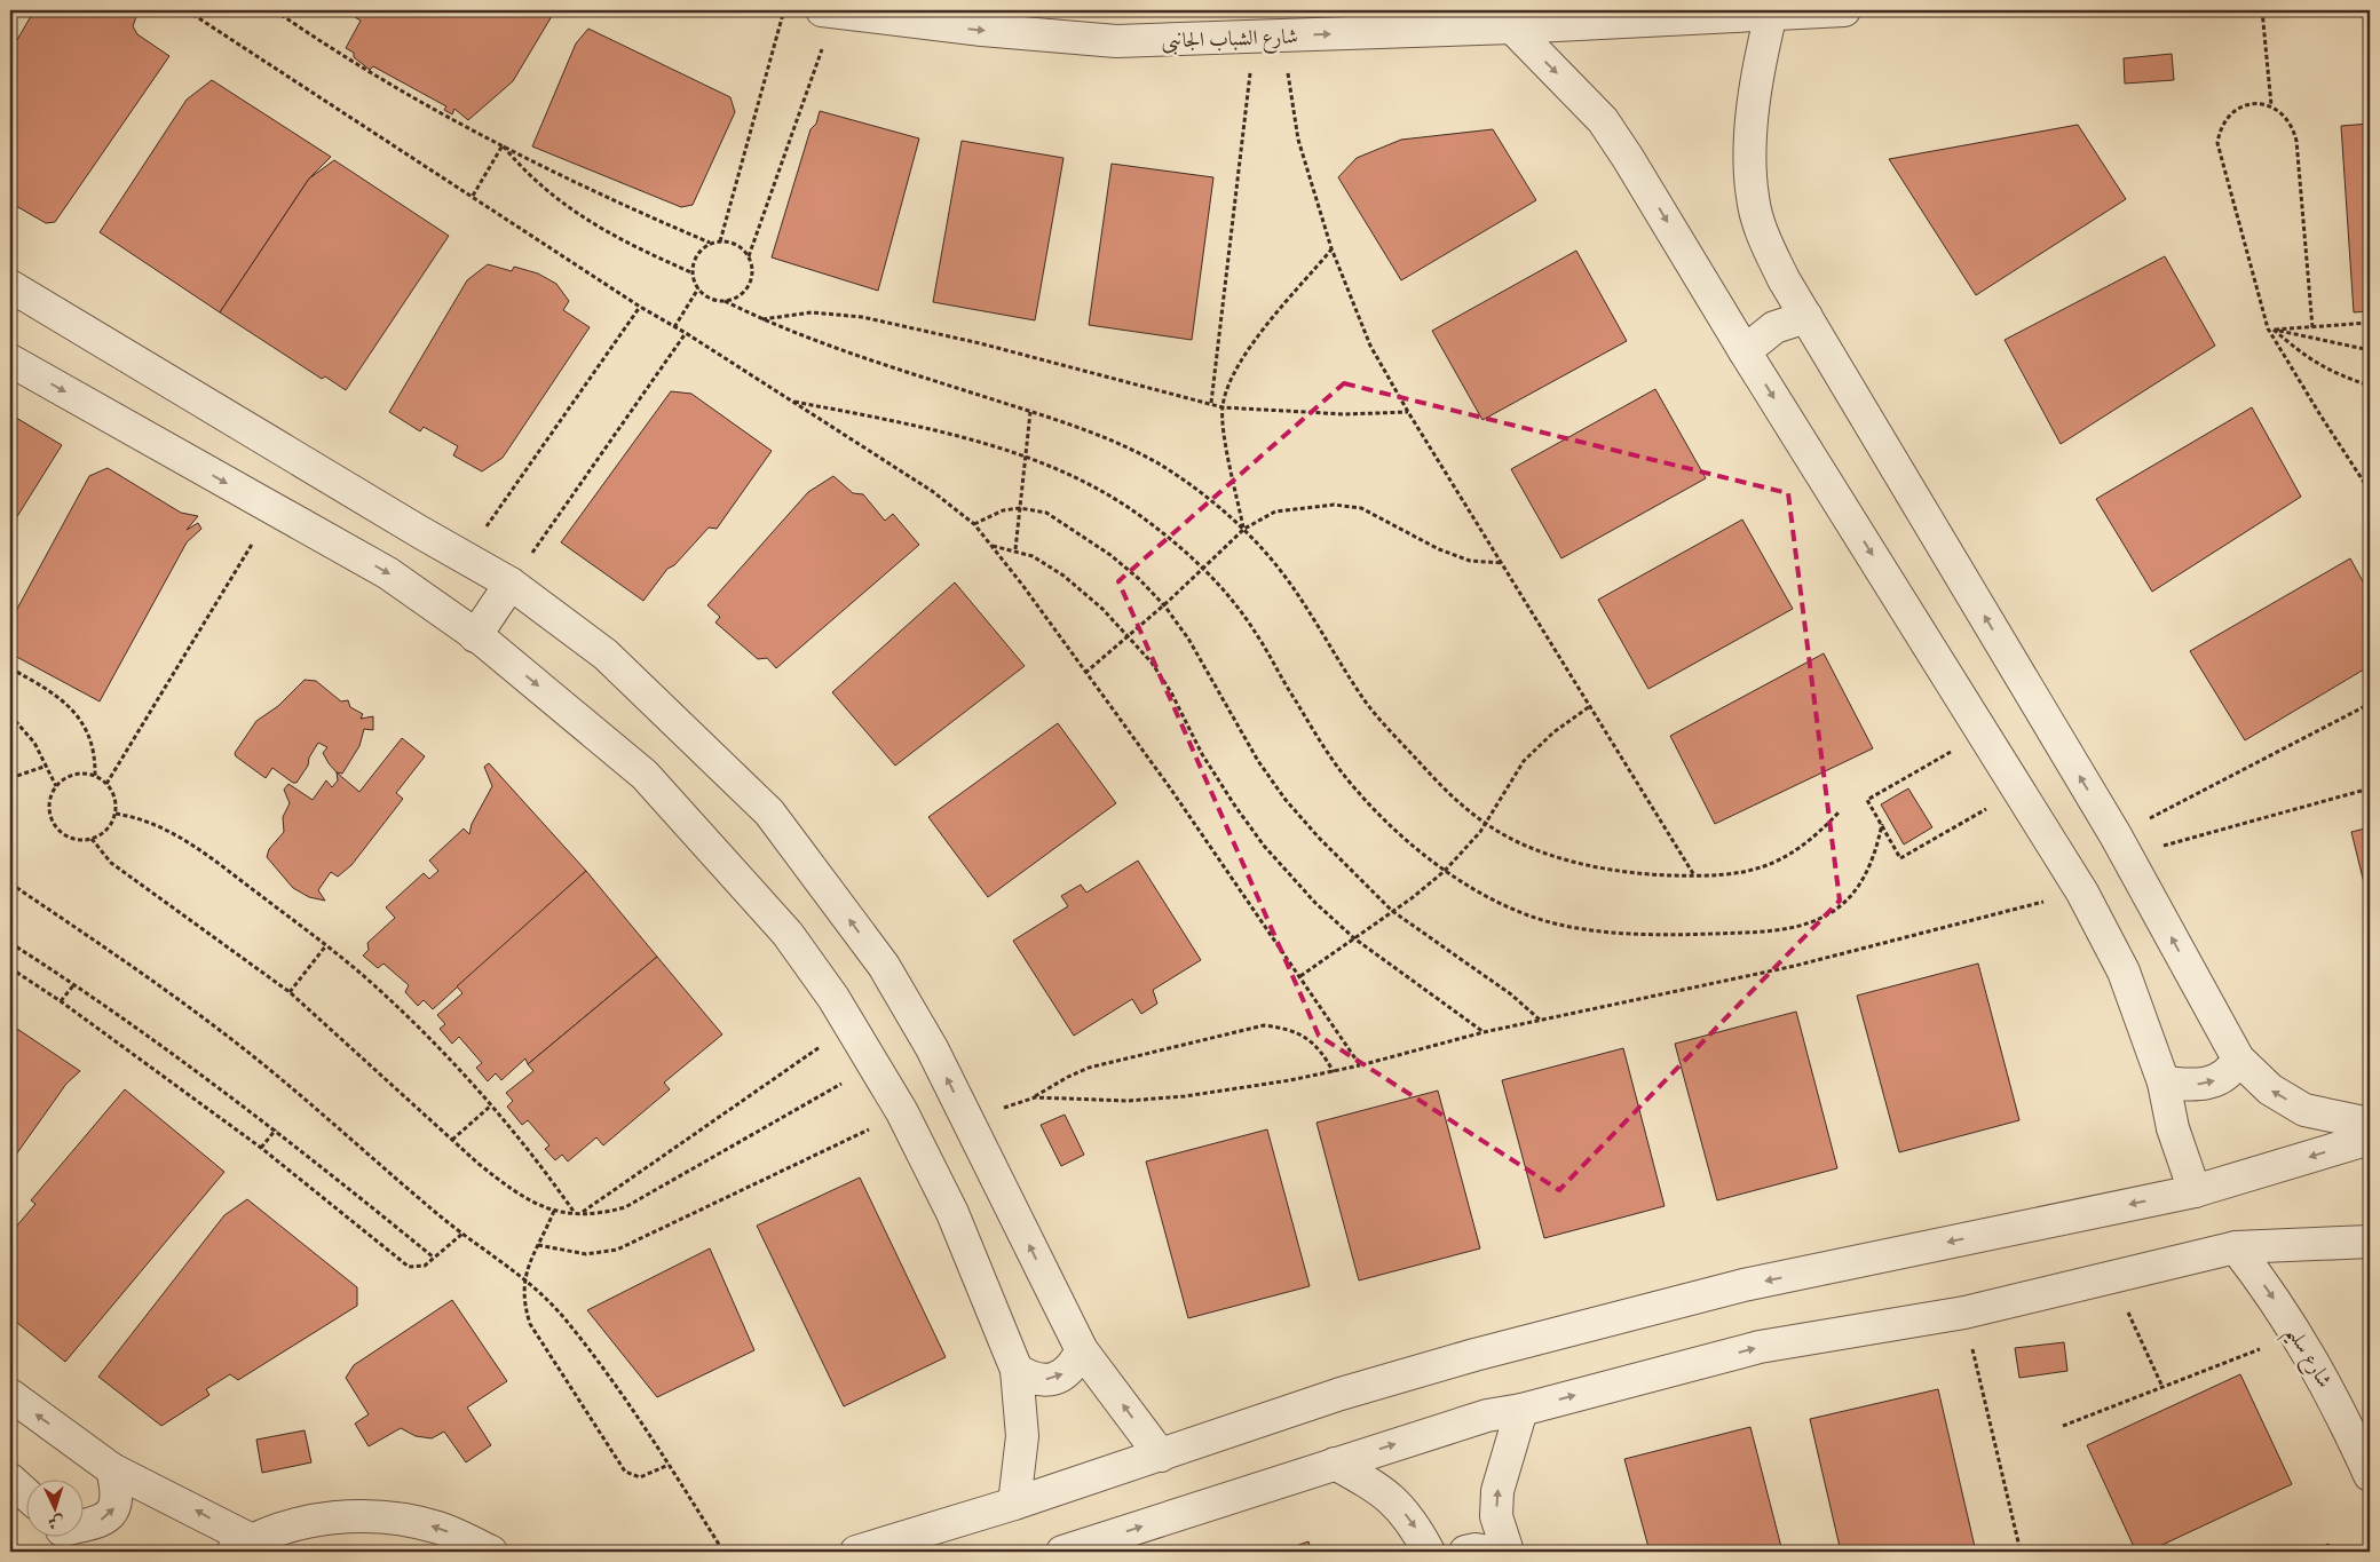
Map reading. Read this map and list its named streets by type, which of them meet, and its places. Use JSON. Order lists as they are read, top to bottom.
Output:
{
  "streets": {
    "street": ["شارع الشباب الجانبى", "شارع سليم"]
  },
  "one_way": ["شارع الشباب الجانبى", "شارع سليم"],
  "north": "bottom"
}
